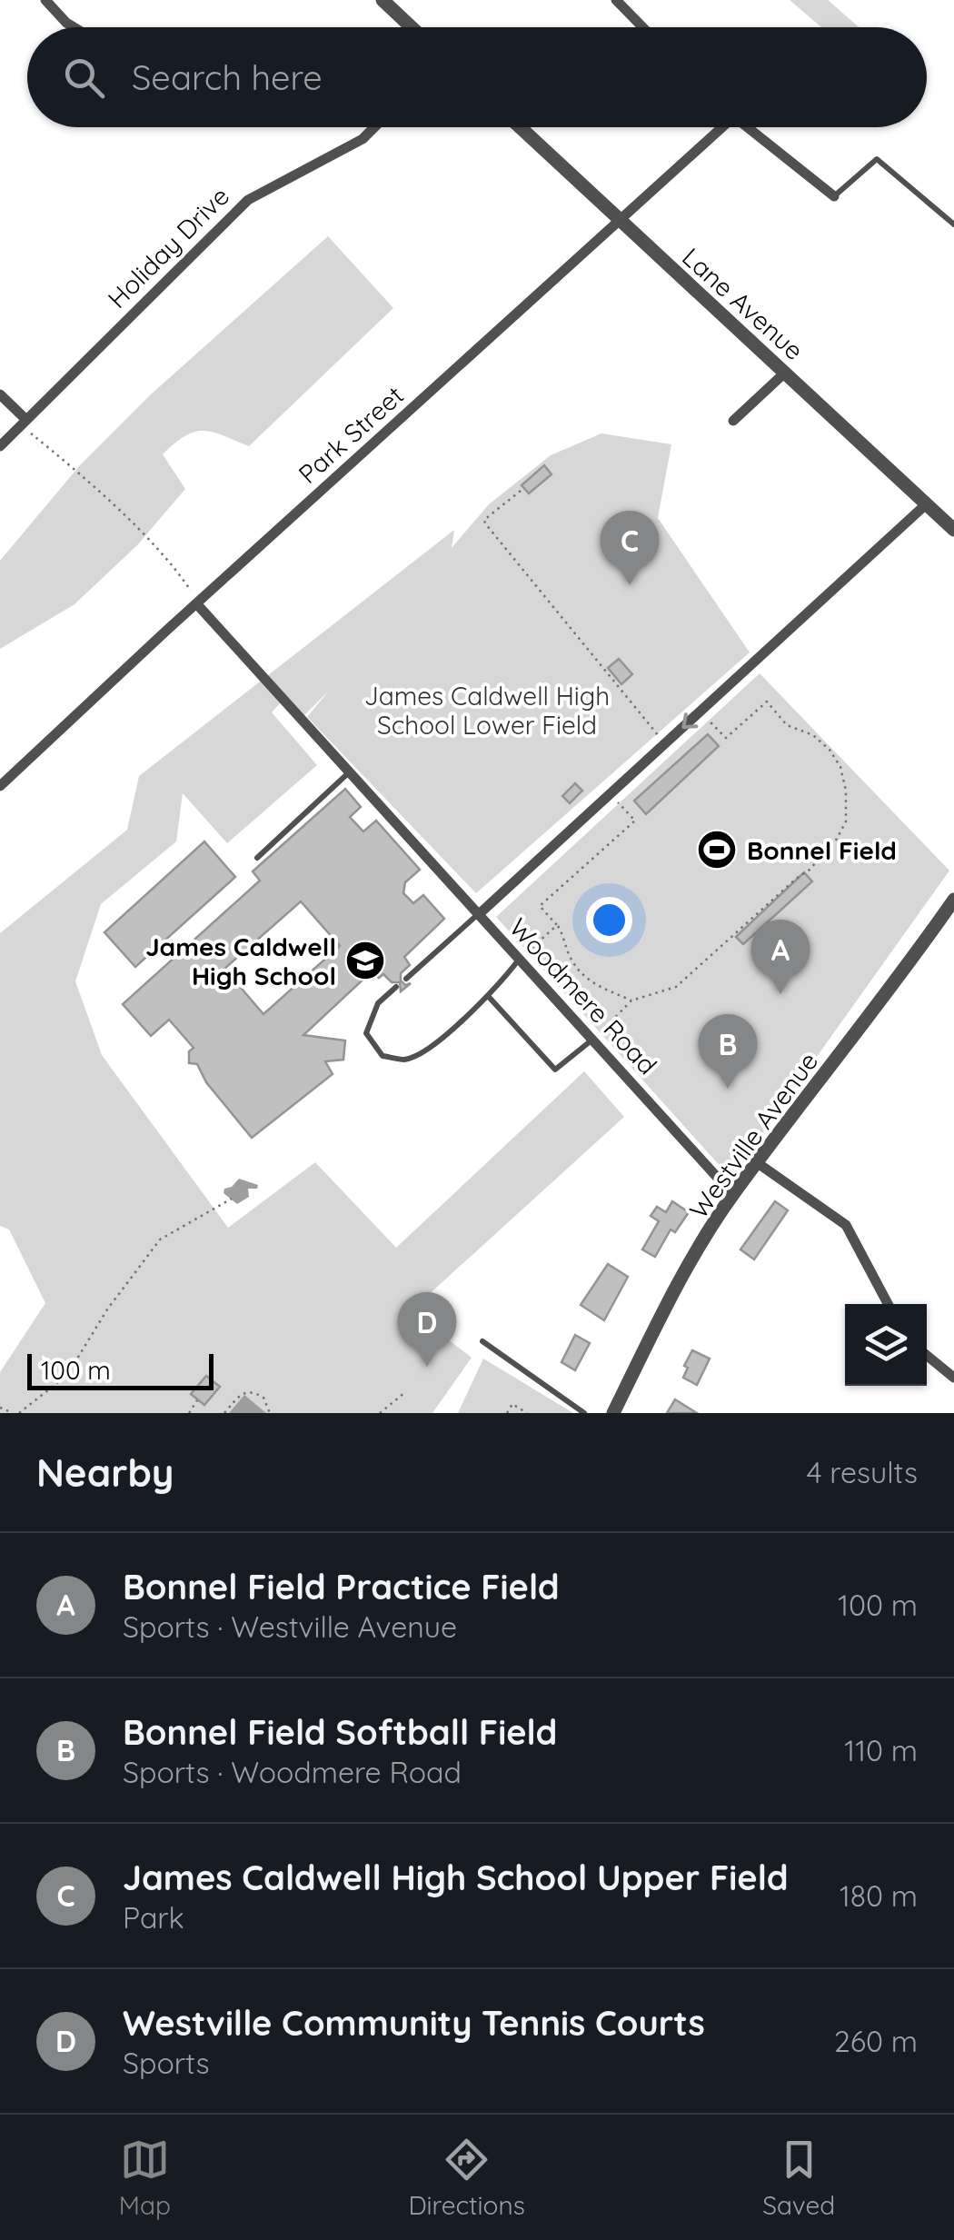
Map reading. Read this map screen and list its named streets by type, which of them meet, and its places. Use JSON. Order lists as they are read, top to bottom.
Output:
{
  "streets": {
    "street": [
      "Holiday Drive",
      "Lane Avenue",
      "Park Street",
      "Woodmere Road",
      "Westville Avenue"
    ]
  },
  "crossings": [
    ["Lane Avenue", "Park Street"],
    ["Lane Avenue", "Woodmere Road"],
    ["Woodmere Road", "Westville Avenue"]
  ],
  "parks": ["James Caldwell High School Lower Field"],
  "places": {
    "sports": ["Bonnel Field"],
    "school or university": ["James Caldwell High School"]
  },
  "scale_bar": "100 m",
  "page": {
    "search": "Search here",
    "pins": [
      "C",
      "A",
      "B",
      "D"
    ],
    "scale": "100 m",
    "heading": ["Nearby", "4 results"],
    "list": [
      {
        "mark": "A",
        "name": "Bonnel Field Practice Field",
        "note": "Sports · Westville Avenue",
        "value": "100 m"
      },
      {
        "mark": "B",
        "name": "Bonnel Field Softball Field",
        "note": "Sports · Woodmere Road",
        "value": "110 m"
      },
      {
        "mark": "C",
        "name": "James Caldwell High School Upper Field",
        "note": "Park",
        "value": "180 m"
      },
      {
        "mark": "D",
        "name": "Westville Community Tennis Courts",
        "note": "Sports",
        "value": "260 m"
      }
    ],
    "nav": ["Map", "Directions", "Saved"]
  }
}
